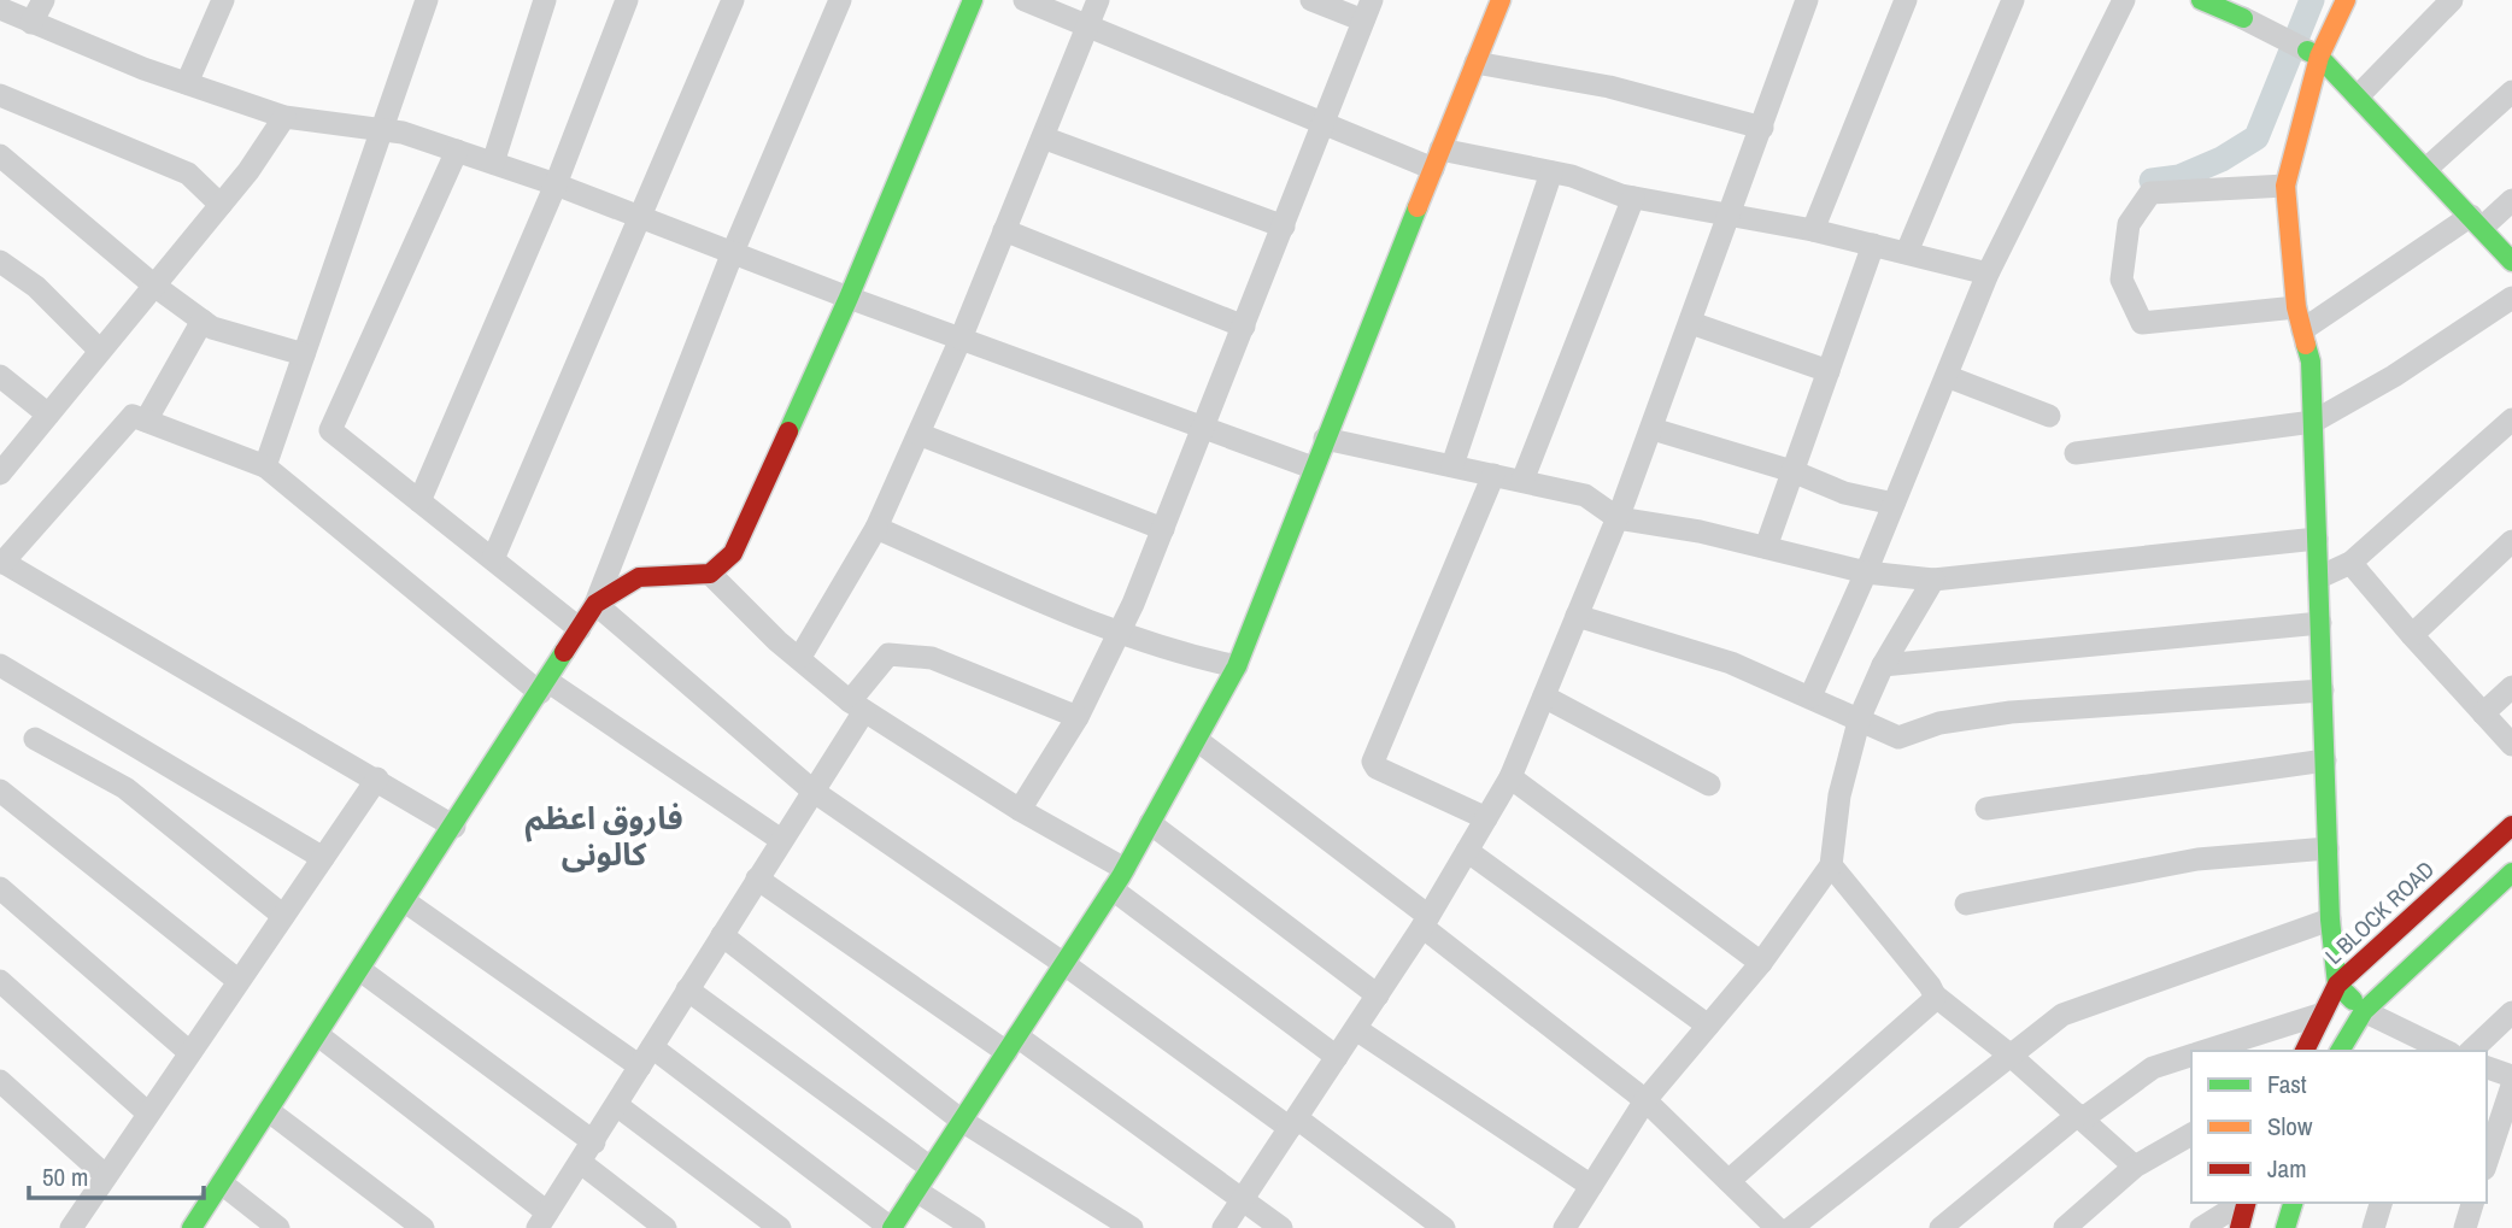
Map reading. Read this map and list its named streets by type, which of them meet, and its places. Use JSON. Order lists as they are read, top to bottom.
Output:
{
  "streets": {
    "street": ["L BLOCK ROAD"]
  },
  "districts": ["فاروق اعظم کالونی"],
  "legend": ["Fast", "Slow", "Jam"],
  "scale_bar": "50 m"
}
